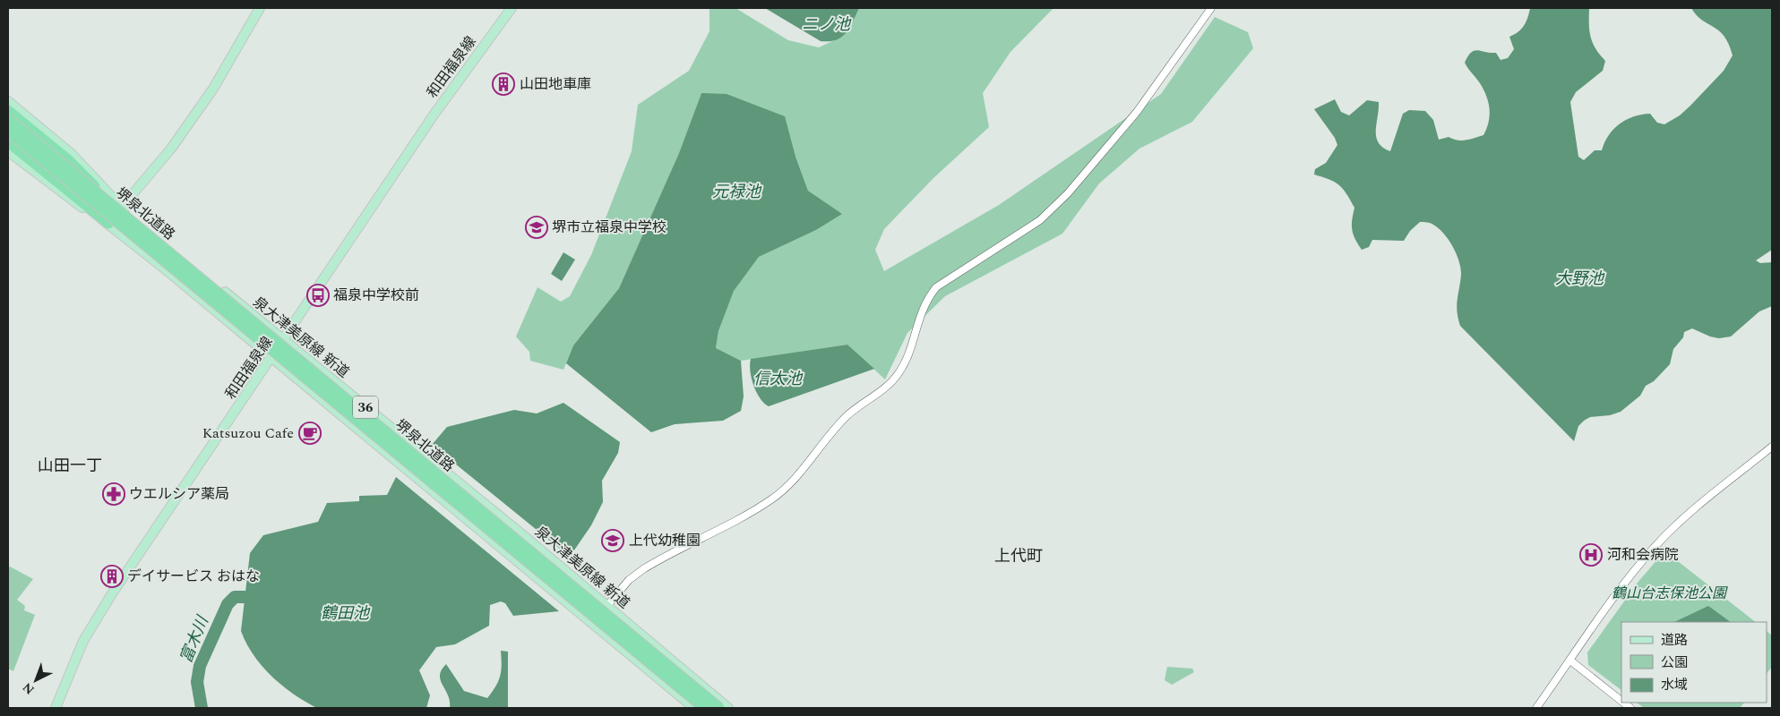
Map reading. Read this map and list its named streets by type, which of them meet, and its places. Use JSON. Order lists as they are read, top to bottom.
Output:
{
  "streets": {
    "highway": ["堺泉北道路"],
    "main road": ["和田福泉線", "泉大津美原線 新道", "36"]
  },
  "crossings": [
    ["和田福泉線", "泉大津美原線 新道"],
    ["和田福泉線", "36"]
  ],
  "districts": ["山田一丁", "上代町"],
  "water": [
    "ニノ池",
    "元禄池",
    "大野池",
    "信太池",
    "鶴田池",
    "富木川"
  ],
  "parks": ["鶴山台志保池公園"],
  "places": {
    "building": ["山田地車庫", "デイサービス おはな"],
    "school or university": ["堺市立福泉中学校", "上代幼稚園"],
    "bus stop": ["福泉中学校前"],
    "cafe": ["Katsuzou Cafe"],
    "pharmacy": ["ウエルシア薬局"],
    "hospital": ["河和会病院"]
  },
  "legend": ["道路", "公園", "水域"],
  "north": "bottom left"
}
